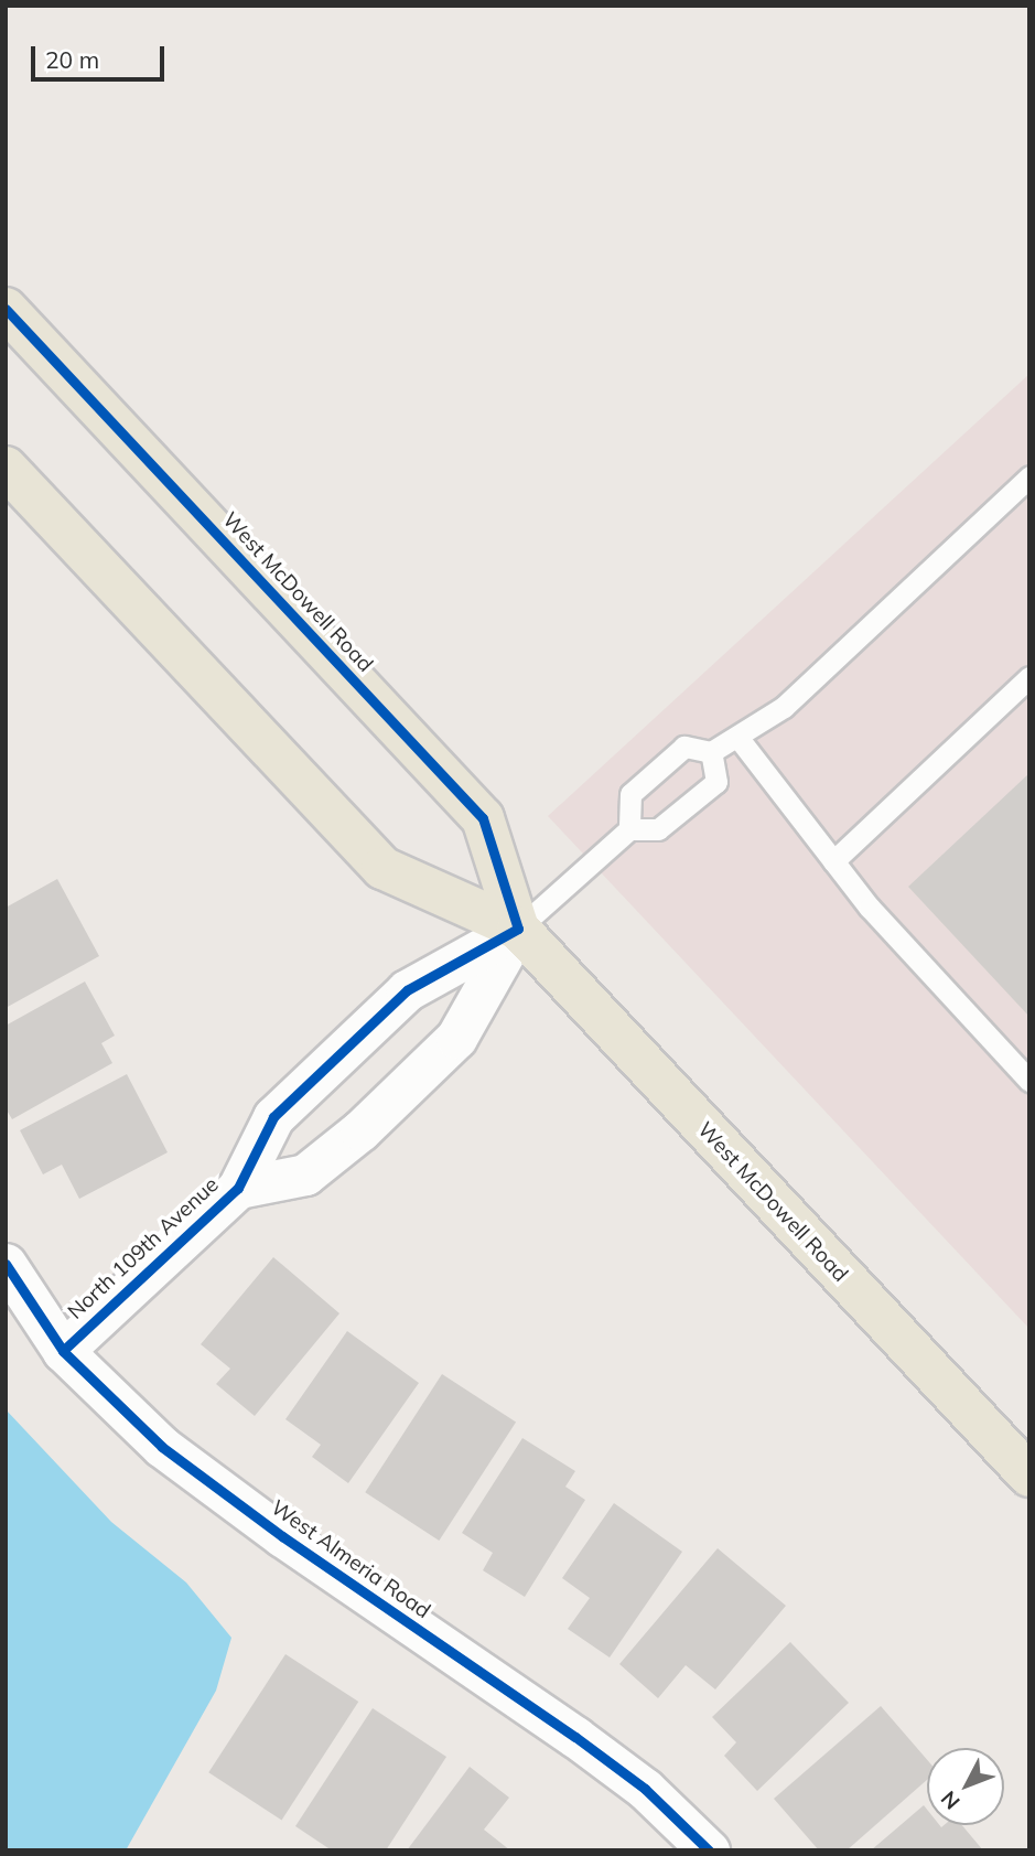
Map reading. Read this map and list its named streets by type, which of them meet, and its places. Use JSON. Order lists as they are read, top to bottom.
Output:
{
  "streets": {
    "main road": ["West McDowell Road"],
    "street": ["North 109th Avenue", "West Almeria Road"]
  },
  "crossings": [
    ["West McDowell Road", "North 109th Avenue"],
    ["North 109th Avenue", "West Almeria Road"]
  ],
  "scale_bar": "20 m",
  "north": "bottom left"
}
